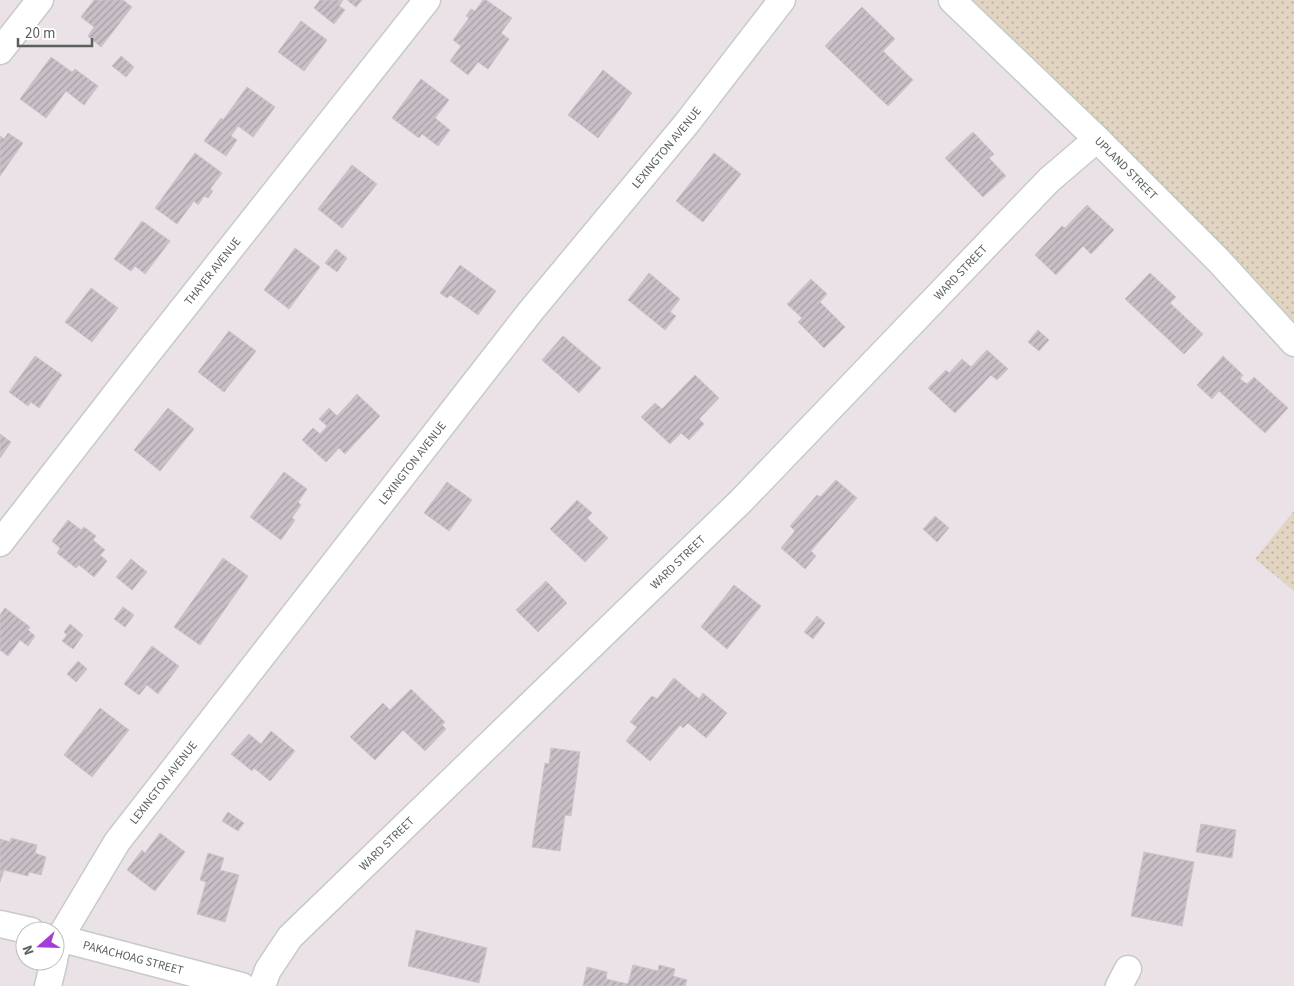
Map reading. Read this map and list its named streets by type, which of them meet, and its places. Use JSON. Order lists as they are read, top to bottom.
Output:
{
  "streets": {
    "street": [
      "LEXINGTON AVENUE",
      "UPLAND STREET",
      "THAYER AVENUE",
      "WARD STREET",
      "PAKACHOAG STREET"
    ]
  },
  "crossings": [
    ["UPLAND STREET", "WARD STREET"]
  ],
  "scale_bar": "20 m",
  "north": "left"
}
